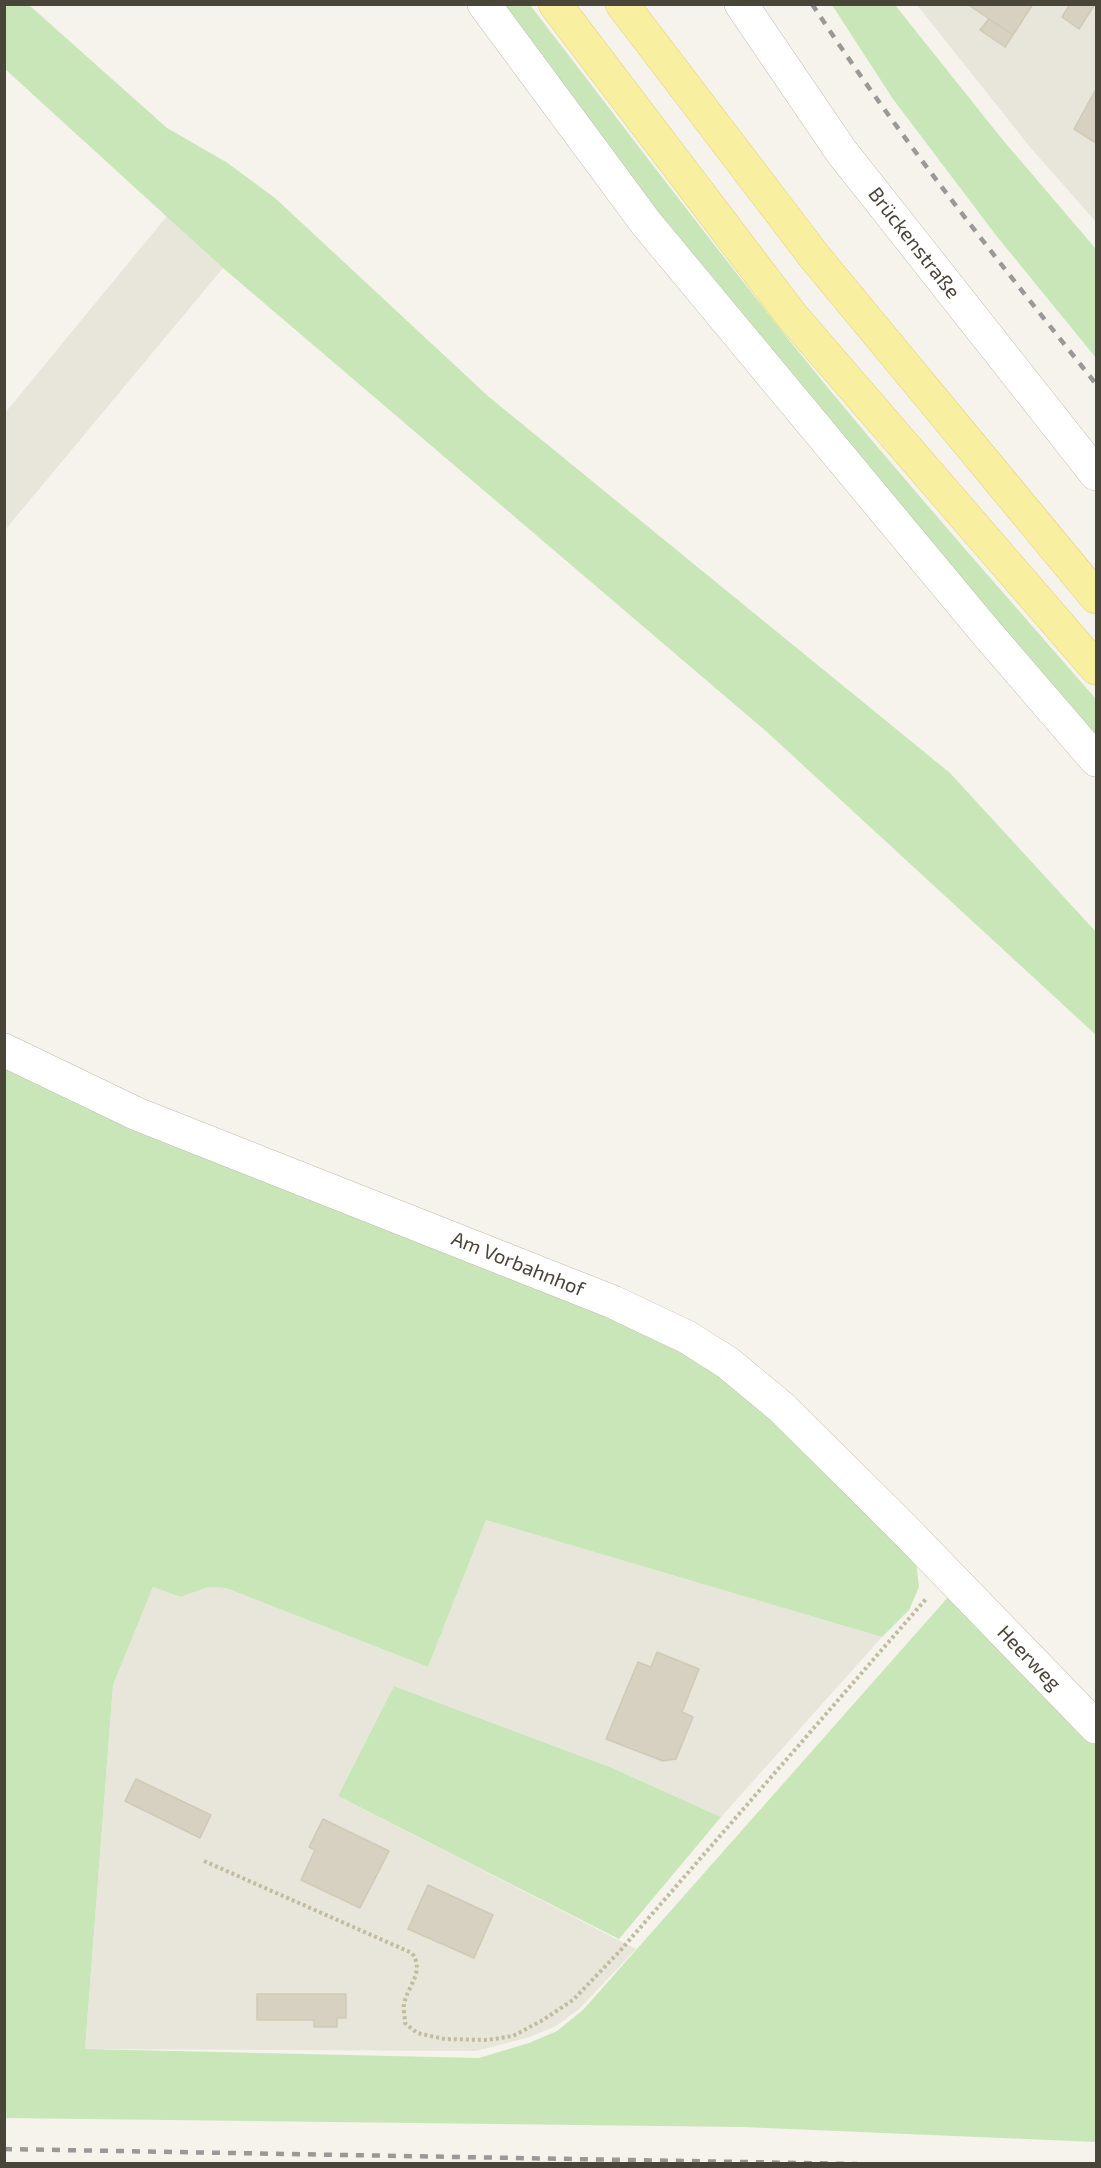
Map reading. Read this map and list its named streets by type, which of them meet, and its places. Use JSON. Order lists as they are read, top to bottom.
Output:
{
  "streets": {
    "street": ["Brückenstraße", "Am Vorbahnhof", "Heerweg"]
  },
  "crossings": [
    ["Am Vorbahnhof", "Heerweg"]
  ]
}
